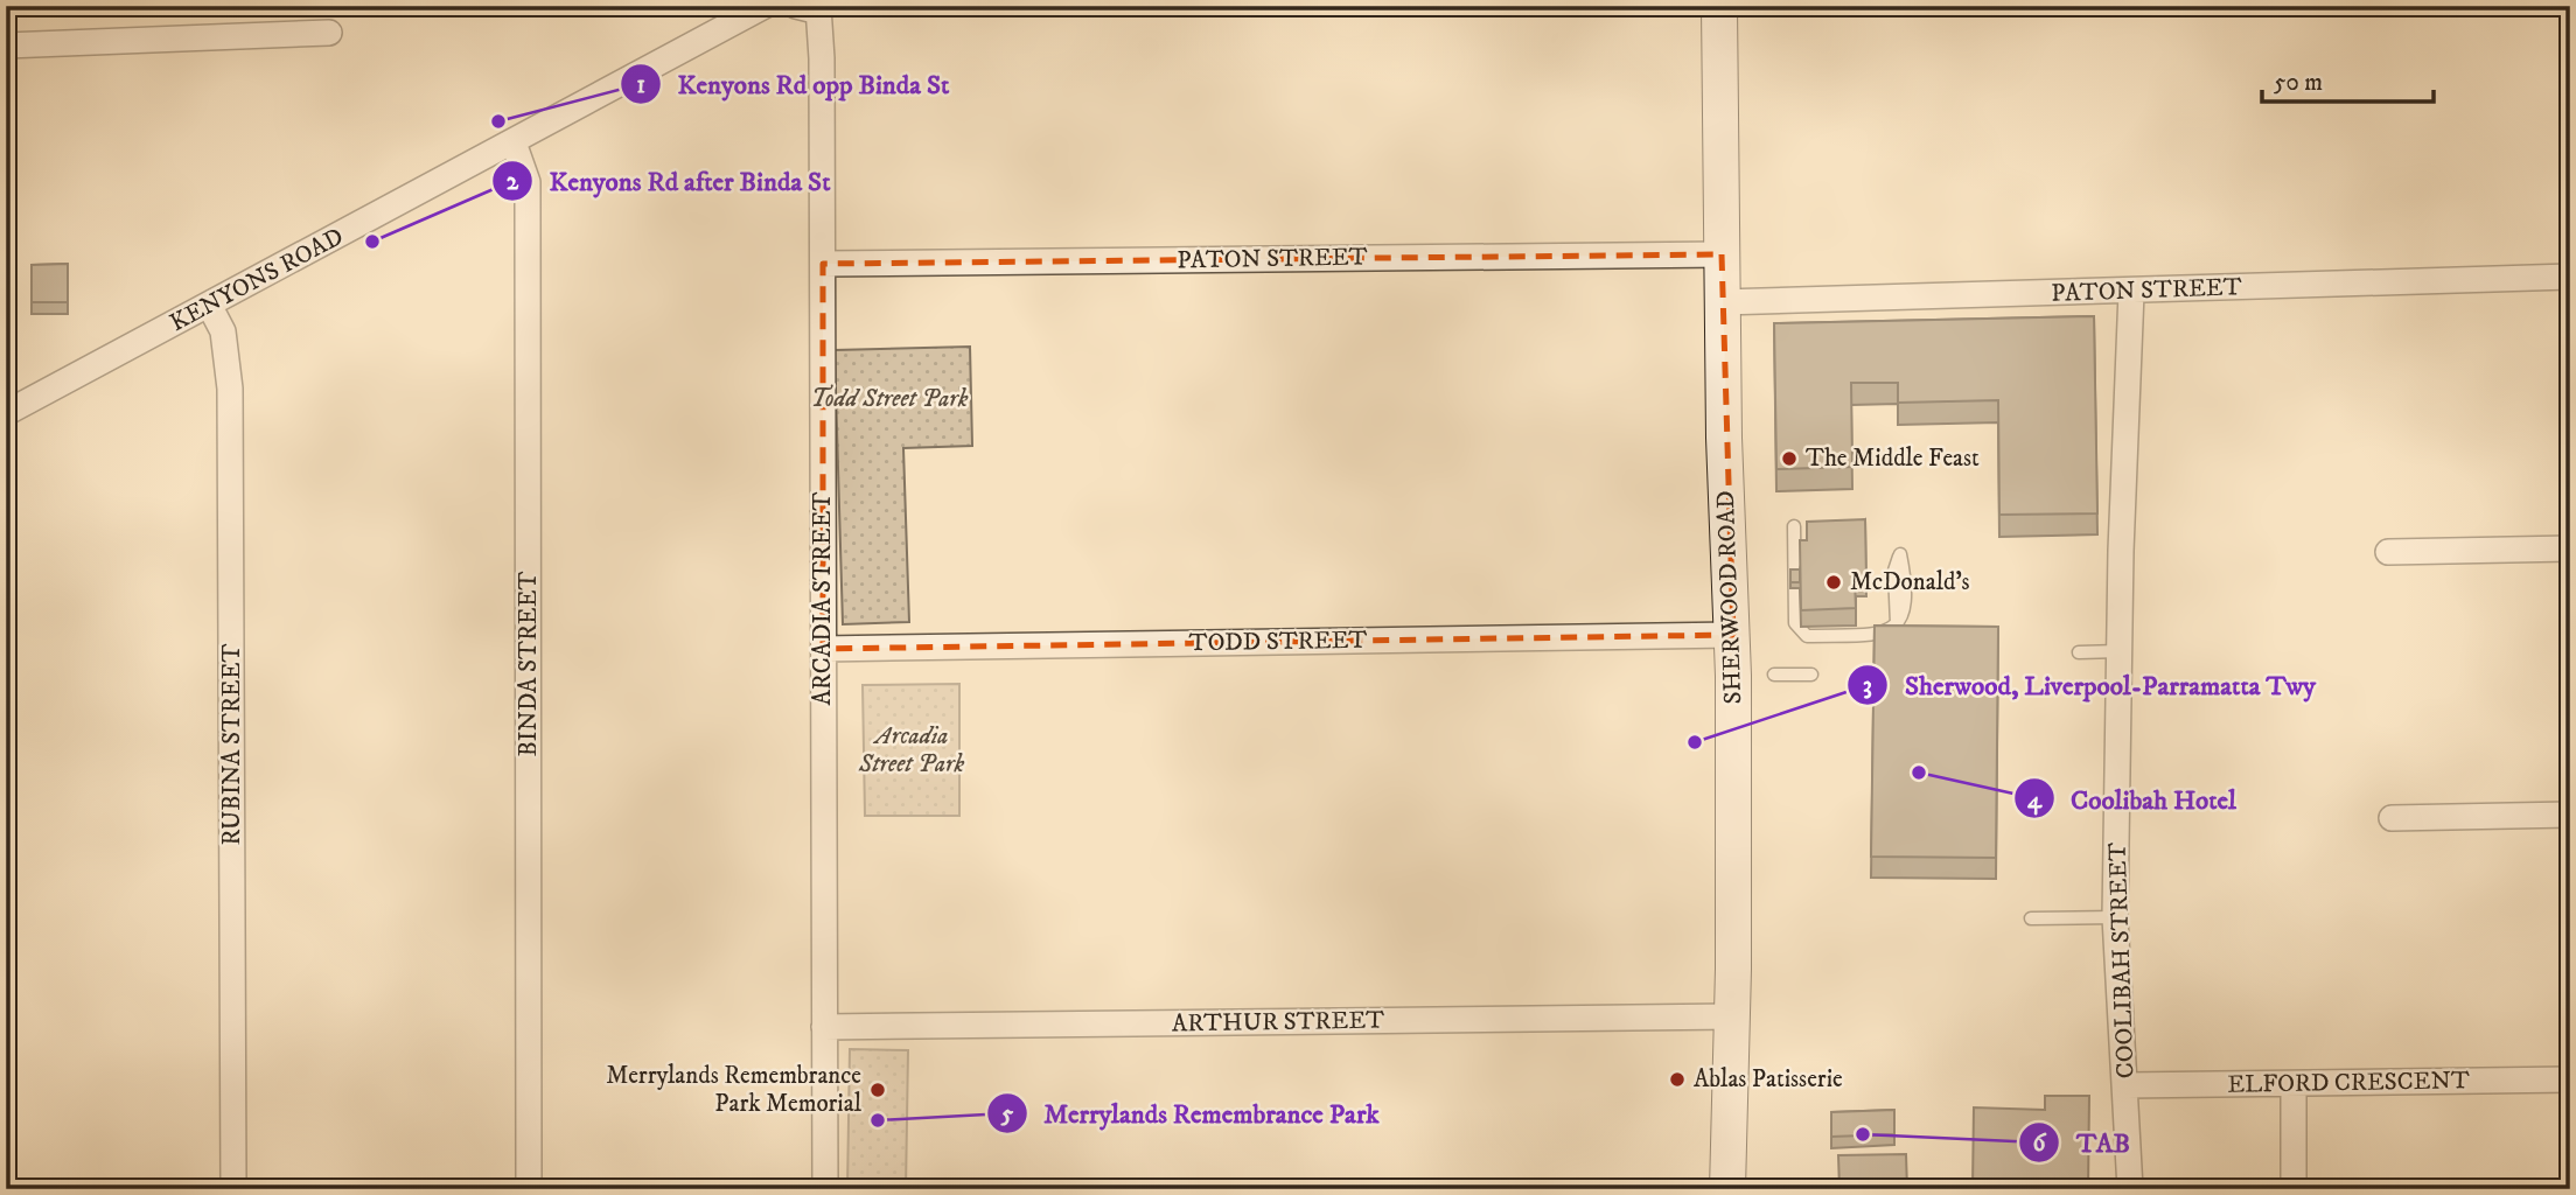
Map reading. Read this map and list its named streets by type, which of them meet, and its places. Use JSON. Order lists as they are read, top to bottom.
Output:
{
  "streets": {
    "main road": ["SHERWOOD ROAD"],
    "street": [
      "PATON STREET",
      "KENYONS ROAD",
      "ARCADIA STREET",
      "TODD STREET",
      "BINDA STREET",
      "RUBINA STREET",
      "COOLIBAH STREET",
      "ARTHUR STREET",
      "ELFORD CRESCENT"
    ]
  },
  "crossings": [
    ["PATON STREET", "SHERWOOD ROAD"],
    ["PATON STREET", "ARCADIA STREET"],
    ["PATON STREET", "COOLIBAH STREET"],
    ["KENYONS ROAD", "BINDA STREET"],
    ["KENYONS ROAD", "RUBINA STREET"],
    ["SHERWOOD ROAD", "TODD STREET"],
    ["SHERWOOD ROAD", "ARTHUR STREET"],
    ["ARCADIA STREET", "TODD STREET"],
    ["ARCADIA STREET", "ARTHUR STREET"],
    ["COOLIBAH STREET", "ELFORD CRESCENT"]
  ],
  "parks": ["Todd Street Park", "Arcadia Street Park"],
  "places": [
    "Kenyons Rd opp Binda St",
    "Kenyons Rd after Binda St",
    "The Middle Feast",
    "McDonald's",
    "Sherwood, Liverpool-Parramatta Twy",
    "Coolibah Hotel",
    "Ablas Patisserie",
    "Merrylands Remembrance Park Memorial",
    "Merrylands Remembrance Park",
    "TAB"
  ],
  "scale_bar": "50 m"
}
